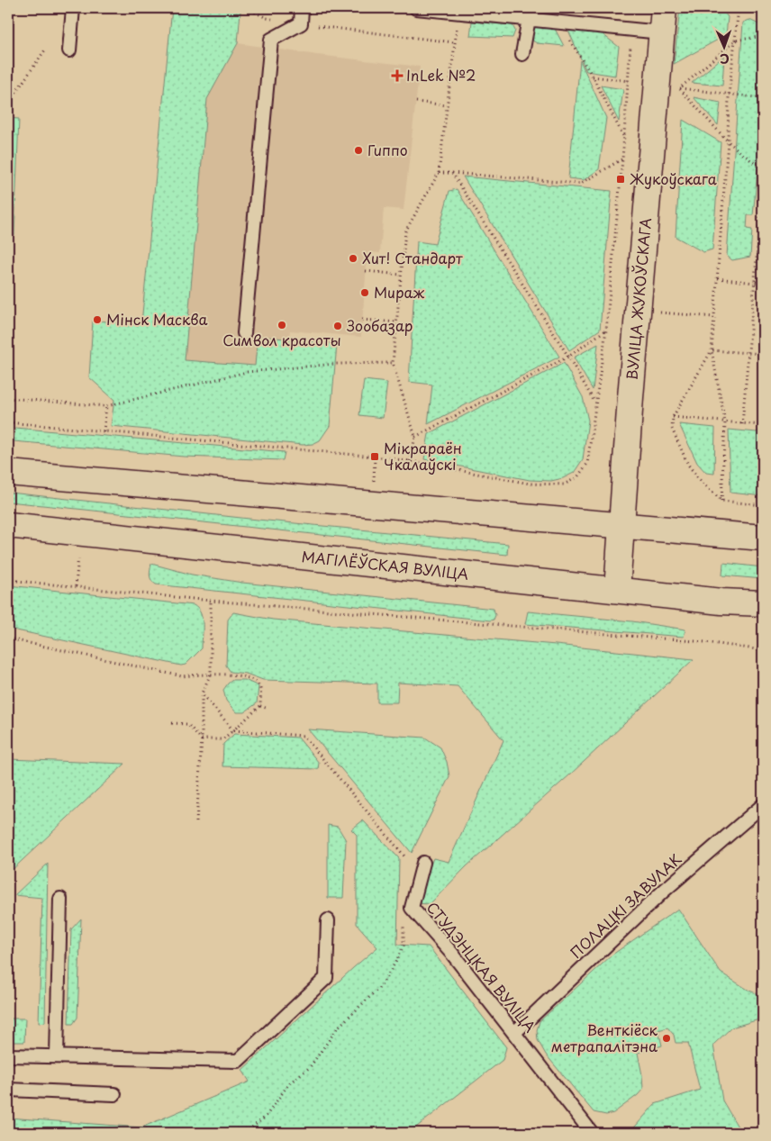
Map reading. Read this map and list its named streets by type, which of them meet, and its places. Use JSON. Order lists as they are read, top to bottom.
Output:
{
  "streets": {
    "main road": ["ВУЛІЦА ЖУКОЎСКАГА", "МАГІЛЁЎСКАЯ ВУЛІЦА"],
    "lane": ["ПОЛАЦКІ ЗАВУЛАК", "СТУДЭНЦКАЯ ВУЛІЦА"]
  },
  "crossings": [
    ["ВУЛІЦА ЖУКОЎСКАГА", "МАГІЛЁЎСКАЯ ВУЛІЦА"],
    ["ПОЛАЦКІ ЗАВУЛАК", "СТУДЭНЦКАЯ ВУЛІЦА"]
  ],
  "places": {
    "health": ["InLek №2"],
    "other": [
      "Гиппо",
      "Хит! Стандарт",
      "Мираж",
      "Мінск Масква",
      "Символ красоты",
      "Зообазар",
      "Венткіёск метрапалітэна"
    ],
    "transit": ["Жукоўскага", "Мікрараён Чкалаўскі"]
  },
  "north": "bottom"
}
